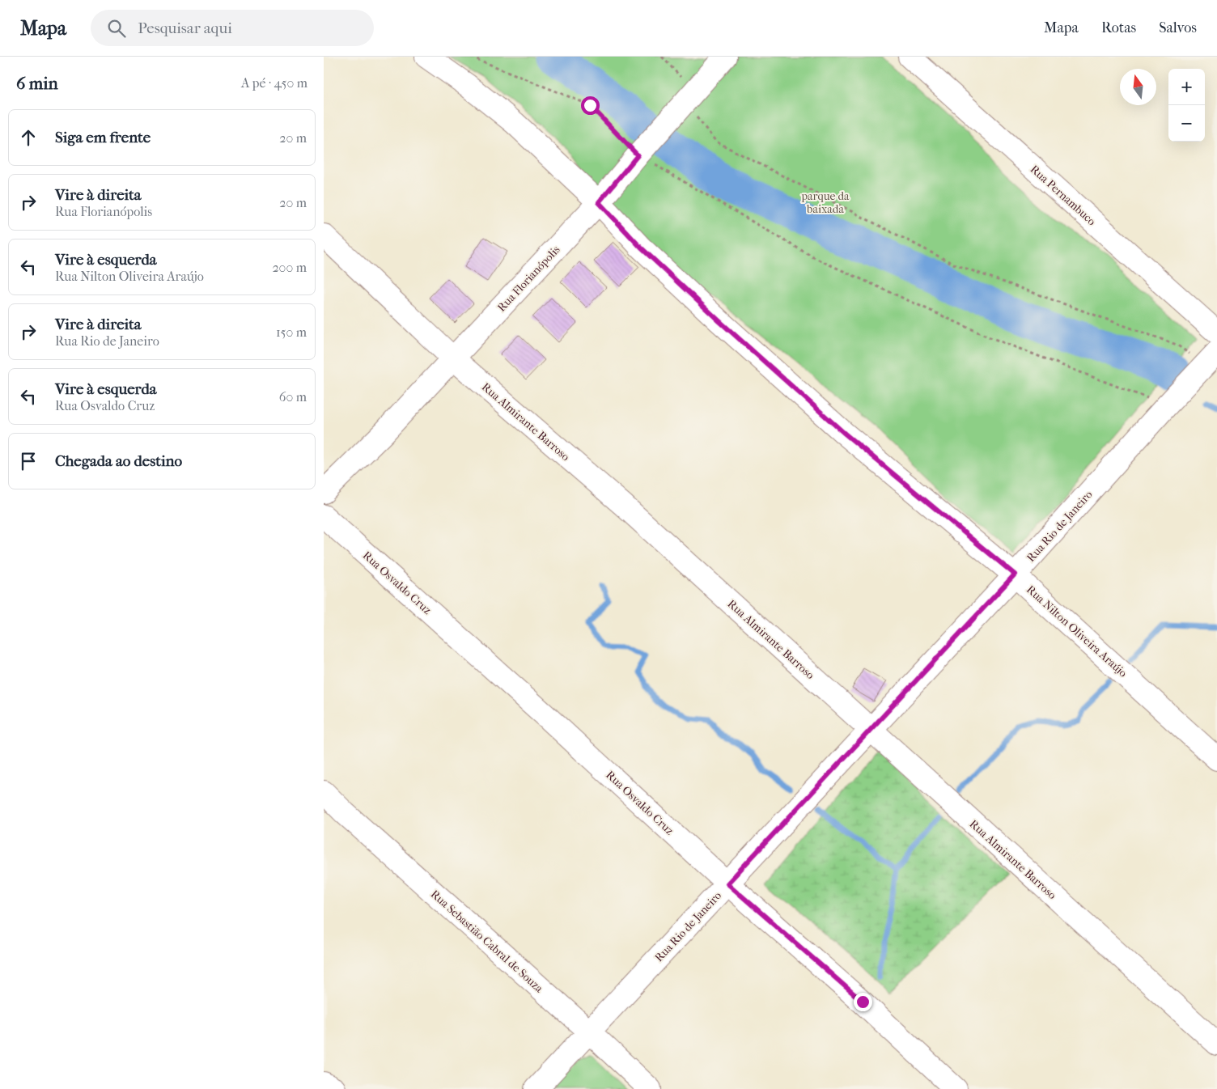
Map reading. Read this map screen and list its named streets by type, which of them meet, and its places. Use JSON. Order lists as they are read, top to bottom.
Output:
{
  "streets": {
    "street": [
      "Rua Pernambuco",
      "Rua Florianópolis",
      "Rua Almirante Barroso",
      "Rua Rio de Janeiro",
      "Rua Osvaldo Cruz",
      "Rua Nilton Oliveira Araújo",
      "Rua Sebastião Cabral de Souza"
    ]
  },
  "crossings": [
    ["Rua Florianópolis", "Rua Almirante Barroso"],
    ["Rua Florianópolis", "Rua Nilton Oliveira Araújo"],
    ["Rua Almirante Barroso", "Rua Rio de Janeiro"],
    ["Rua Rio de Janeiro", "Rua Osvaldo Cruz"],
    ["Rua Rio de Janeiro", "Rua Nilton Oliveira Araújo"],
    ["Rua Rio de Janeiro", "Rua Sebastião Cabral de Souza"]
  ],
  "parks": ["parque da baixada"],
  "north": "top",
  "page": {
    "header": "Mapa",
    "search": "Pesquisar aqui",
    "nav": ["Mapa", "Rotas", "Salvos"],
    "heading": ["6 min", "A pé · 450 m"],
    "map_buttons": ["+", "−"],
    "list": [
      ["Siga em frente", "20 m"],
      ["Vire à direita", "Rua Florianópolis", "20 m"],
      ["Vire à esquerda", "Rua Nilton Oliveira Araújo", "200 m"],
      ["Vire à direita", "Rua Rio de Janeiro", "150 m"],
      ["Vire à esquerda", "Rua Osvaldo Cruz", "60 m"],
      "Chegada ao destino"
    ]
  }
}
